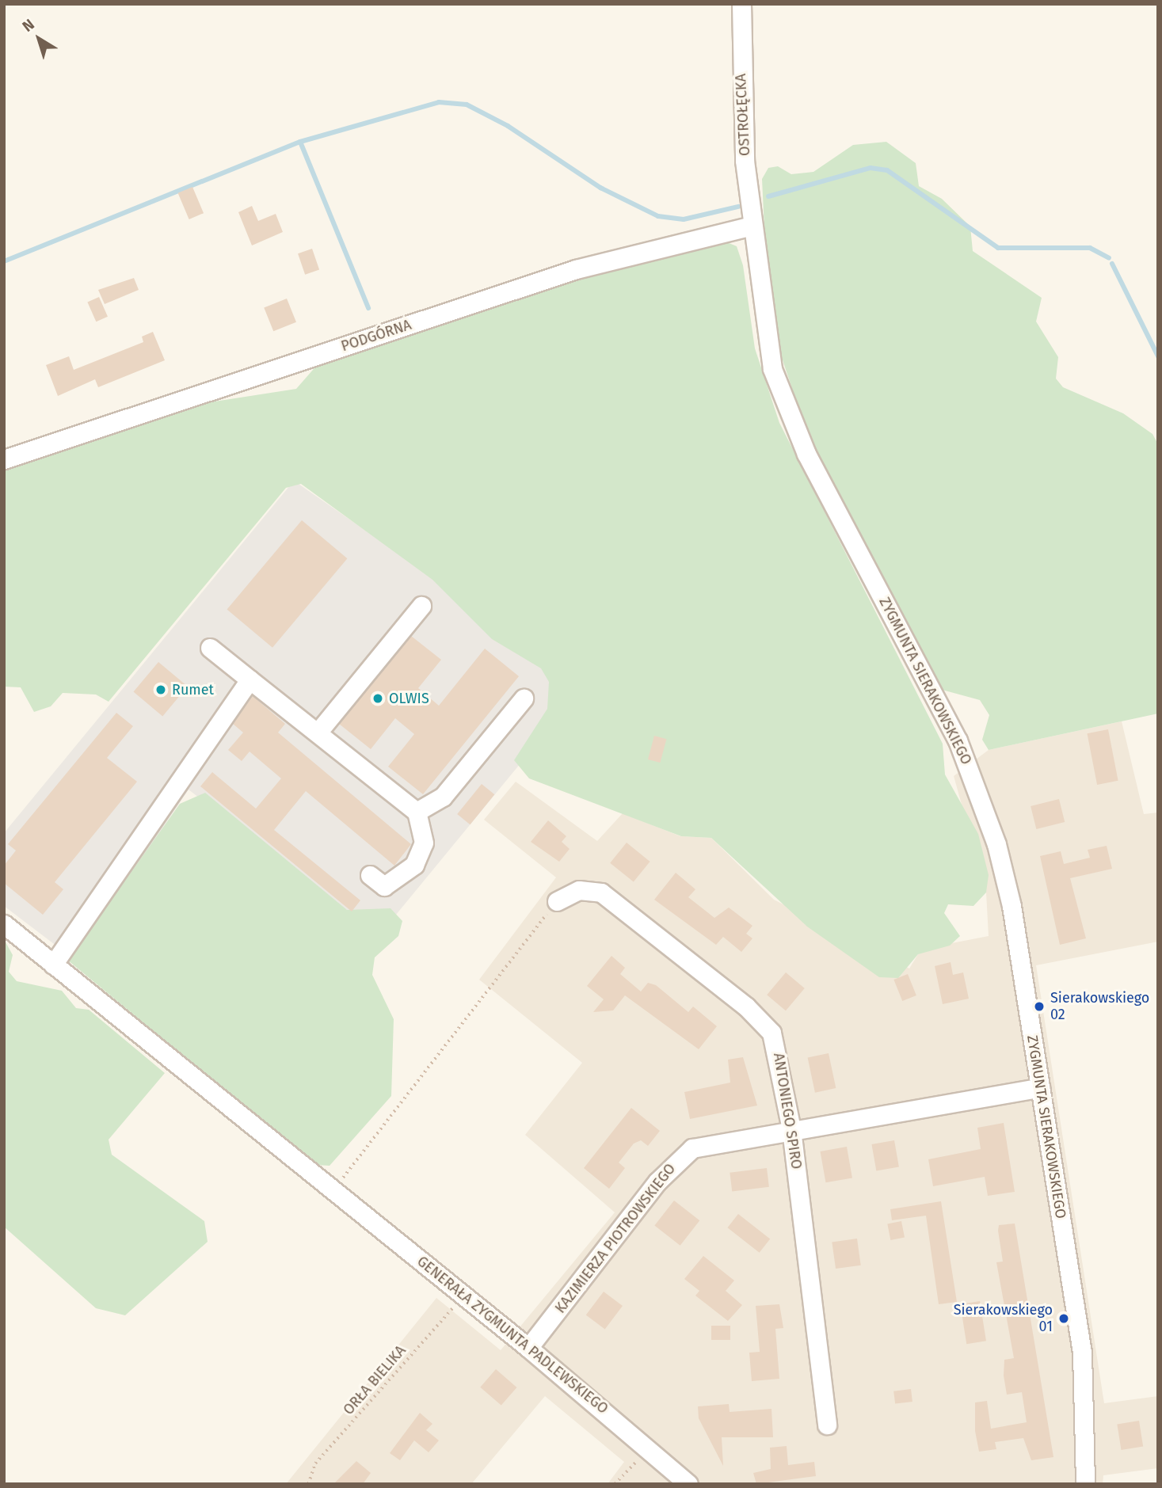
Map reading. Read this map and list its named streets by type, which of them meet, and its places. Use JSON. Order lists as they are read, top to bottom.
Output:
{
  "streets": {
    "street": [
      "OSTROŁĘCKA",
      "PODGÓRNA",
      "ZYGMUNTA SIERAKOWSKIEGO",
      "ANTONIEGO SPIRO",
      "KAZIMIERZA PIOTROWSKIEGO",
      "GENERAŁA ZYGMUNTA PADLEWSKIEGO"
    ],
    "path": ["ORŁA BIELIKA"]
  },
  "crossings": [
    ["OSTROŁĘCKA", "PODGÓRNA"],
    ["OSTROŁĘCKA", "ZYGMUNTA SIERAKOWSKIEGO"],
    ["PODGÓRNA", "ZYGMUNTA SIERAKOWSKIEGO"],
    ["ZYGMUNTA SIERAKOWSKIEGO", "KAZIMIERZA PIOTROWSKIEGO"],
    ["ANTONIEGO SPIRO", "KAZIMIERZA PIOTROWSKIEGO"],
    ["KAZIMIERZA PIOTROWSKIEGO", "GENERAŁA ZYGMUNTA PADLEWSKIEGO"],
    ["GENERAŁA ZYGMUNTA PADLEWSKIEGO", "ORŁA BIELIKA"]
  ],
  "places": [
    "Rumet",
    "OLWIS",
    "Sierakowskiego 02",
    "Sierakowskiego 01"
  ],
  "north": "top left"
}
